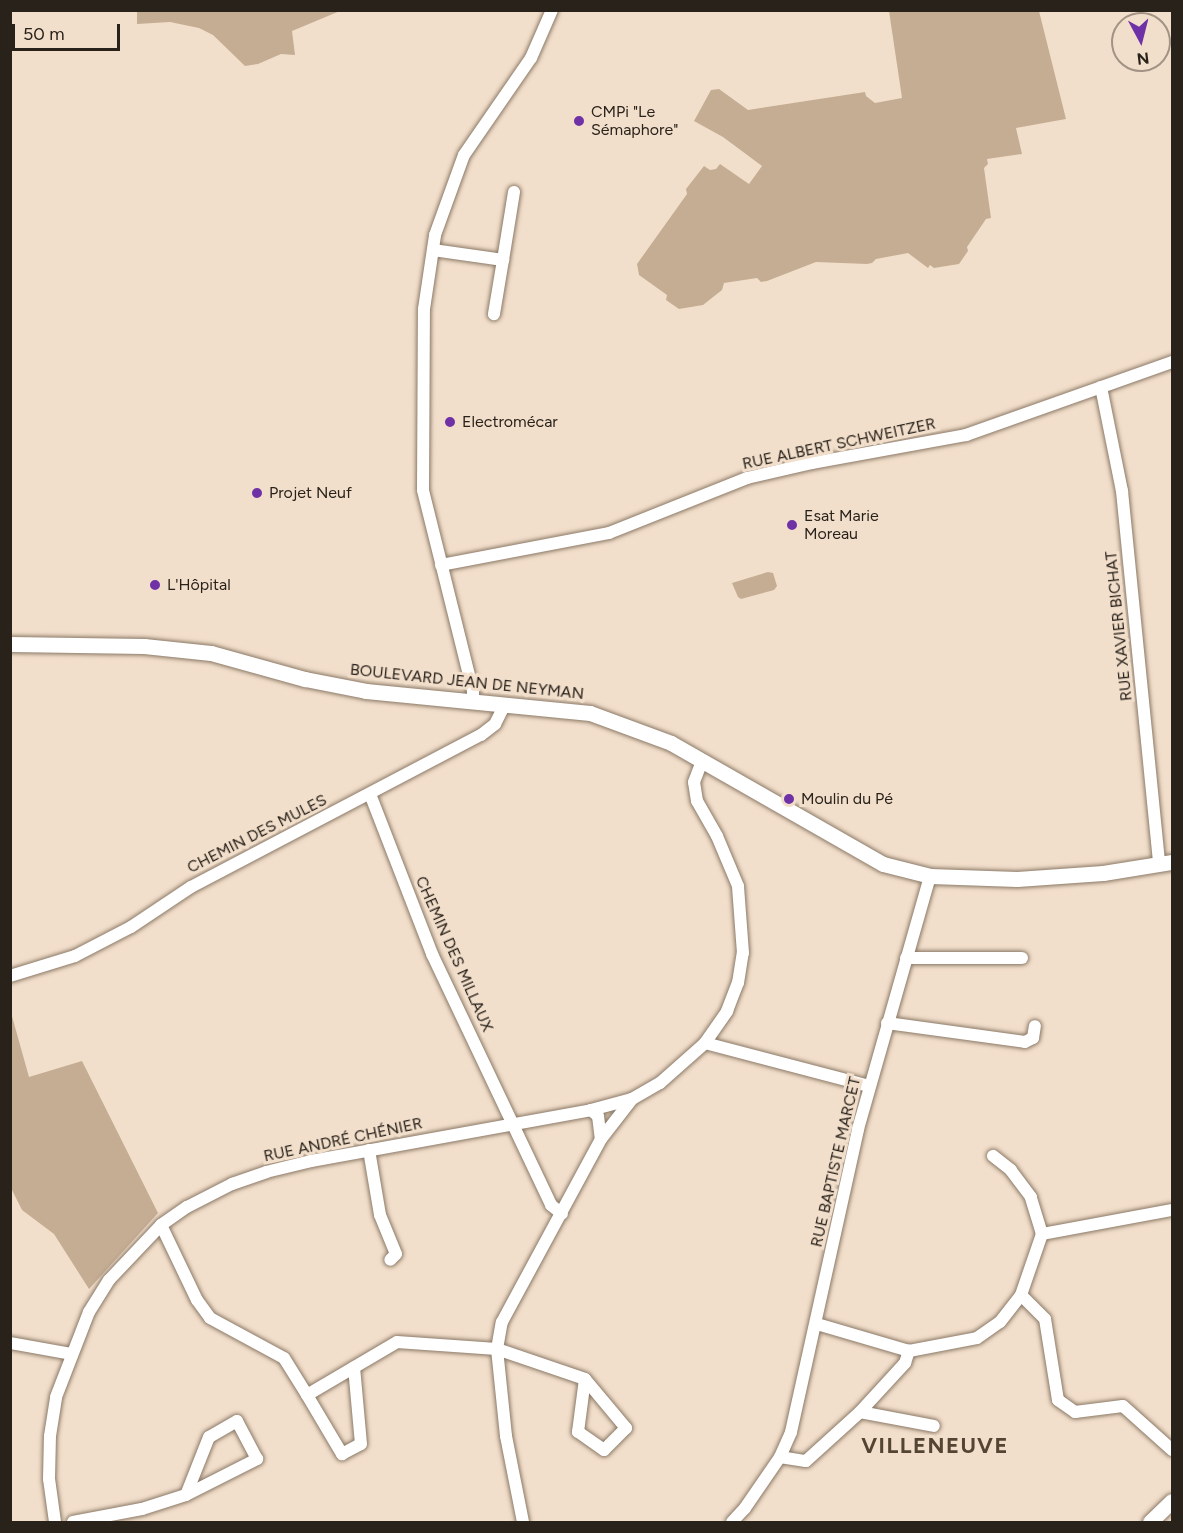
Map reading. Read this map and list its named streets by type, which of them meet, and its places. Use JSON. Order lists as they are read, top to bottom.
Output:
{
  "streets": {
    "street": [
      "RUE ALBERT SCHWEITZER",
      "RUE XAVIER BICHAT",
      "BOULEVARD JEAN DE NEYMAN",
      "CHEMIN DES MULES",
      "CHEMIN DES MILLAUX",
      "RUE ANDRÉ CHÉNIER",
      "RUE BAPTISTE MARCET"
    ]
  },
  "crossings": [
    ["RUE ALBERT SCHWEITZER", "RUE XAVIER BICHAT"],
    ["RUE XAVIER BICHAT", "BOULEVARD JEAN DE NEYMAN"],
    ["BOULEVARD JEAN DE NEYMAN", "CHEMIN DES MULES"],
    ["BOULEVARD JEAN DE NEYMAN", "RUE BAPTISTE MARCET"],
    ["CHEMIN DES MULES", "CHEMIN DES MILLAUX"],
    ["CHEMIN DES MILLAUX", "RUE ANDRÉ CHÉNIER"]
  ],
  "districts": ["VILLENEUVE"],
  "places": [
    "CMPi \"Le Sémaphore\"",
    "Electromécar",
    "Projet Neuf",
    "Esat Marie Moreau",
    "L'Hôpital",
    "Moulin du Pé"
  ],
  "scale_bar": "50 m",
  "north": "bottom"
}
